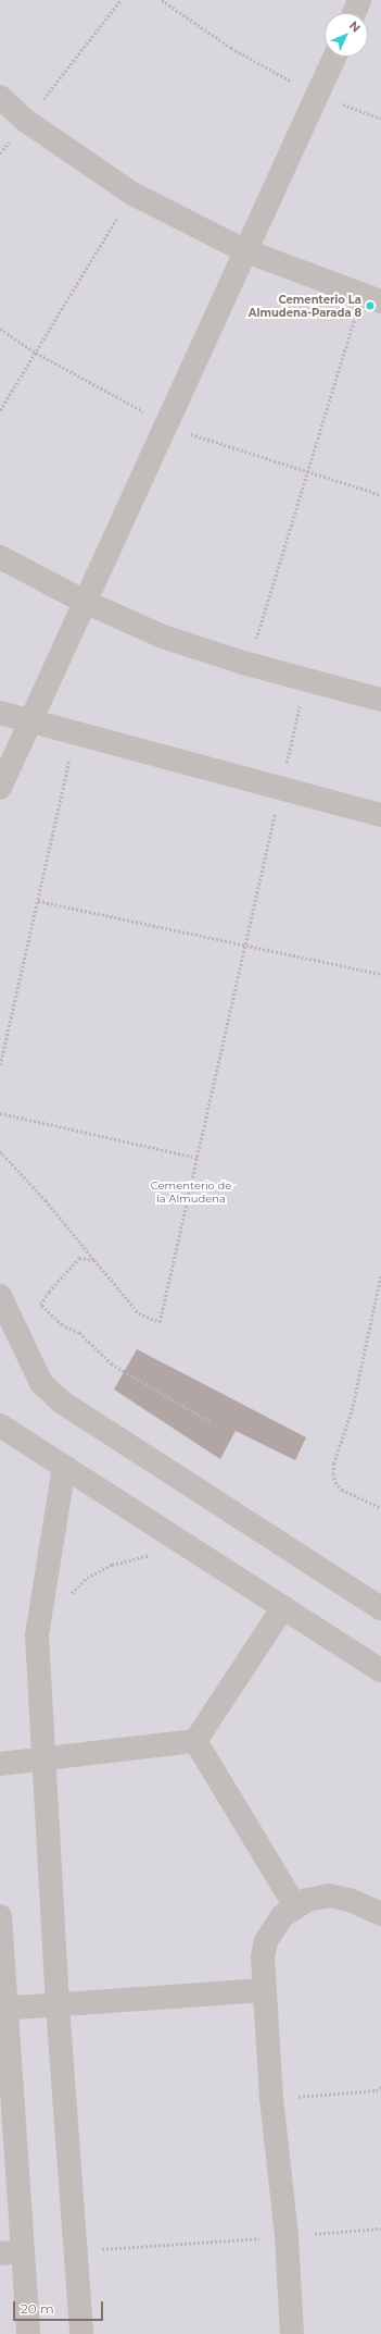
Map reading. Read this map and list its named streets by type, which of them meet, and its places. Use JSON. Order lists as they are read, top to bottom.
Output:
{
  "parks": ["Cementerio de la Almudena"],
  "places": ["Cementerio La Almudena-Parada 8"],
  "scale_bar": "20 m",
  "north": "top right"
}
